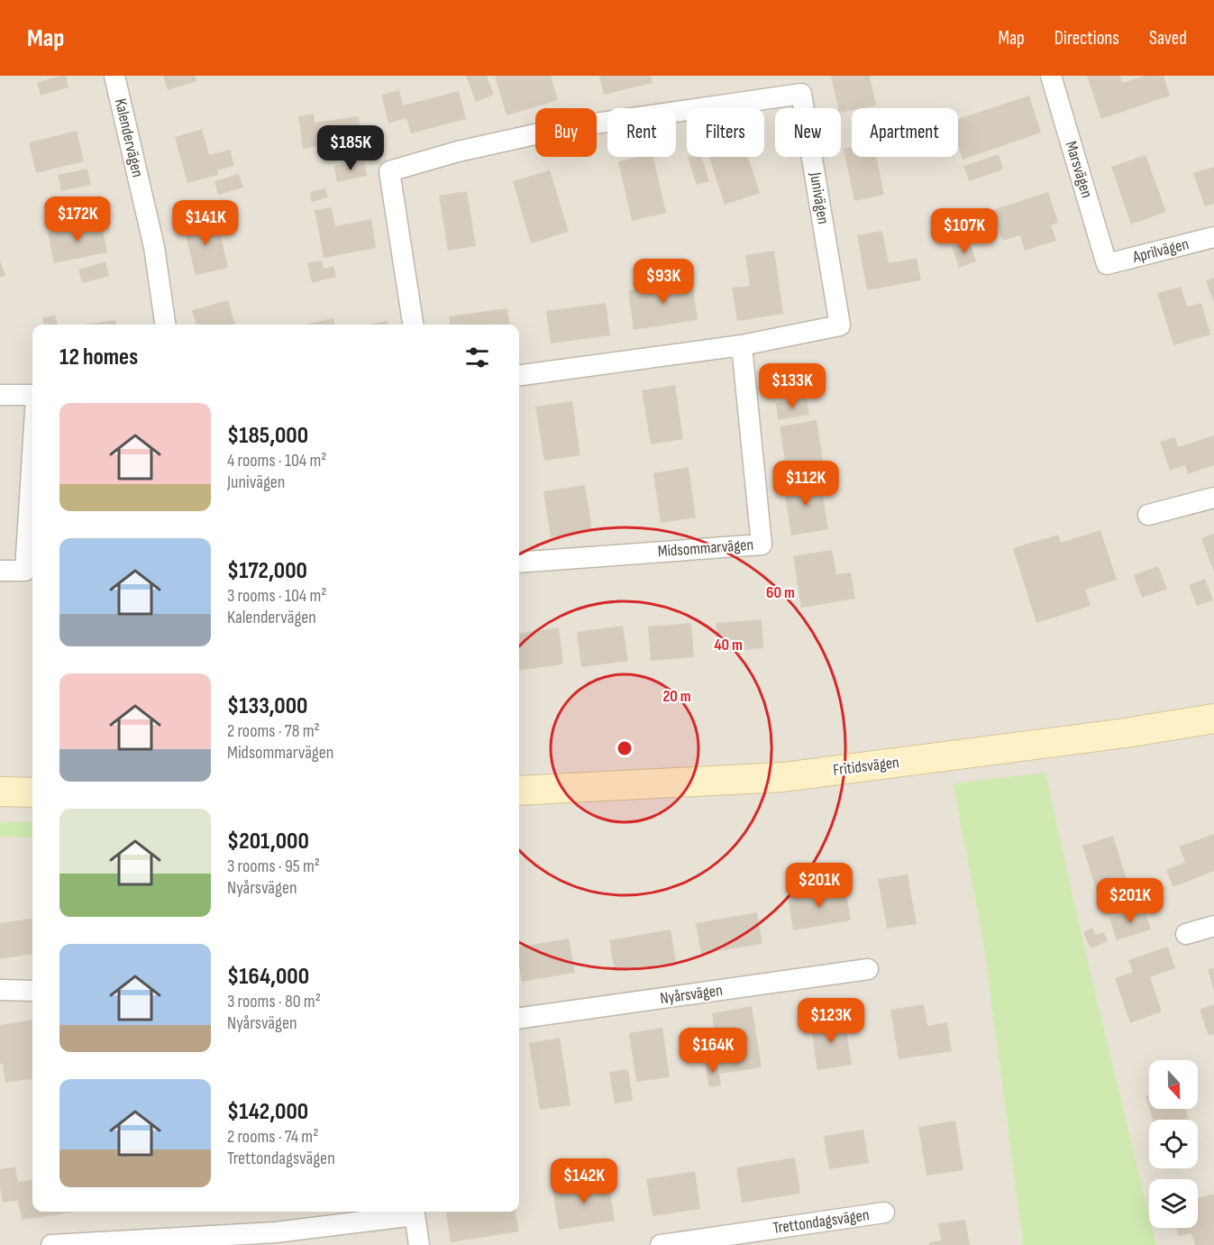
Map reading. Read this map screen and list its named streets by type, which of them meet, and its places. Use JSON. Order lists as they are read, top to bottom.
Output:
{
  "streets": {
    "street": [
      "Kalendervägen",
      "Marsvägen",
      "Junivägen",
      "Aprilvägen",
      "Midsommarvägen",
      "Fritidsvägen",
      "Nyårsvägen",
      "Trettondagsvägen"
    ]
  },
  "crossings": [
    ["Marsvägen", "Aprilvägen"],
    ["Junivägen", "Midsommarvägen"]
  ],
  "north": "bottom",
  "page": {
    "header": "Map",
    "nav": ["Map", "Directions", "Saved"],
    "chip": [
      "Buy",
      "Rent",
      "Filters",
      "New",
      "Apartment"
    ],
    "price": [
      "$185K",
      "$172K",
      "$141K",
      "$107K",
      "$93K",
      "$133K",
      "$112K",
      "$201K",
      "$201K",
      "$123K",
      "$164K",
      "$142K"
    ],
    "heading": "12 homes",
    "list": [
      {
        "name": "$185,000",
        "note": "4 rooms · 104 m² · Junivägen"
      },
      {
        "name": "$172,000",
        "note": "3 rooms · 104 m² · Kalendervägen"
      },
      {
        "name": "$133,000",
        "note": "2 rooms · 78 m² · Midsommarvägen"
      },
      {
        "name": "$201,000",
        "note": "3 rooms · 95 m² · Nyårsvägen"
      },
      {
        "name": "$164,000",
        "note": "3 rooms · 80 m² · Nyårsvägen"
      },
      {
        "name": "$142,000",
        "note": "2 rooms · 74 m² · Trettondagsvägen"
      }
    ]
  },
  "rings": ["60 m", "40 m", "20 m"]
}
